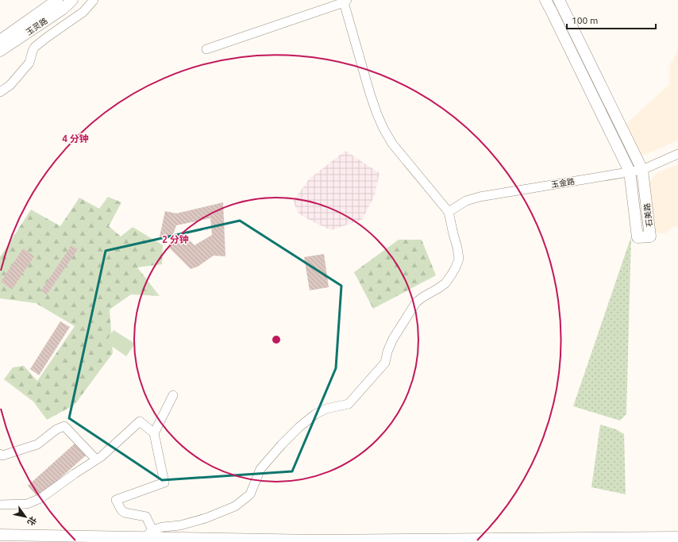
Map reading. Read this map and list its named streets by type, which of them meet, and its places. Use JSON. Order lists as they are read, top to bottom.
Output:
{
  "streets": {
    "main road": ["玉灵路", "石美路"],
    "street": ["玉金路"]
  },
  "crossings": [
    ["玉金路", "石美路"]
  ],
  "scale_bar": "100 m",
  "north": "bottom right",
  "rings": ["4 分钟", "2 分钟"]
}
